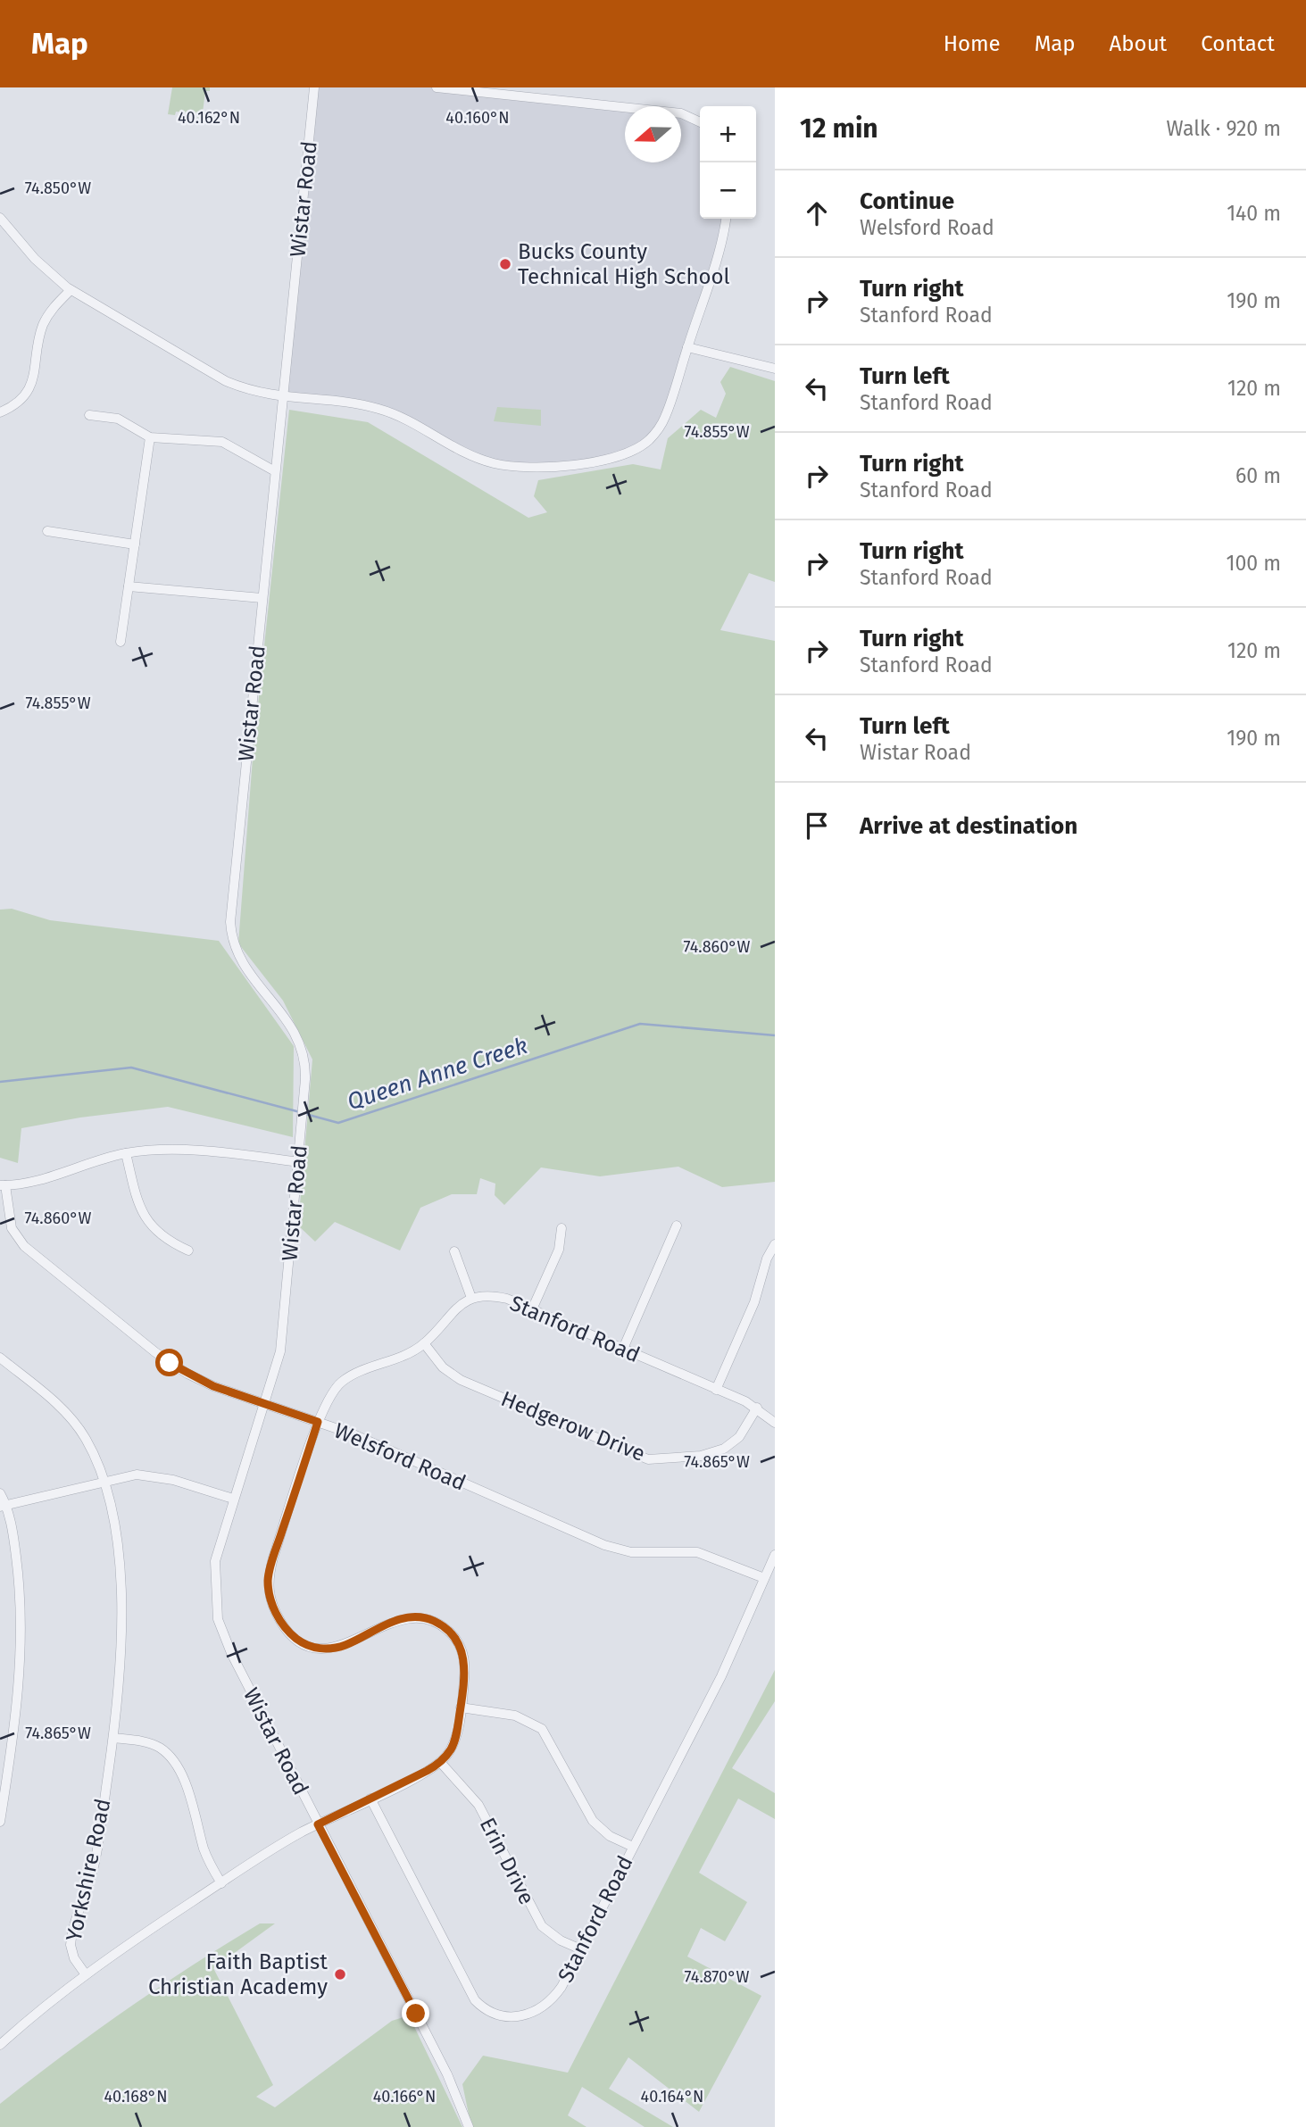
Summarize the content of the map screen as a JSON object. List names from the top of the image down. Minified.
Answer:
{"streets":{"street":["Wistar Road","Stanford Road","Hedgerow Drive","Welsford Road","Erin Drive","Yorkshire Road"]},"crossings":[["Wistar Road","Welsford Road"],["Stanford Road","Hedgerow Drive"],["Stanford Road","Welsford Road"],["Stanford Road","Erin Drive"]],"water":["Queen Anne Creek"],"places":["Bucks County Technical High School","Faith Baptist Christian Academy"],"north":"left","page":{"header":"Map","nav":["Home","Map","About","Contact"],"heading":["12 min","Walk · 920 m"],"map_buttons":["+","−"],"list":[["Continue","Welsford Road","140 m"],["Turn right","Stanford Road","190 m"],["Turn left","Stanford Road","120 m"],["Turn right","Stanford Road","60 m"],["Turn right","Stanford Road","100 m"],["Turn right","Stanford Road","120 m"],["Turn left","Wistar Road","190 m"],"Arrive at destination"]},"coordinates":["40.162°N","40.160°N","74.850°W","74.855°W","74.860°W","74.865°W","74.870°W","40.168°N","40.166°N","40.164°N"]}
